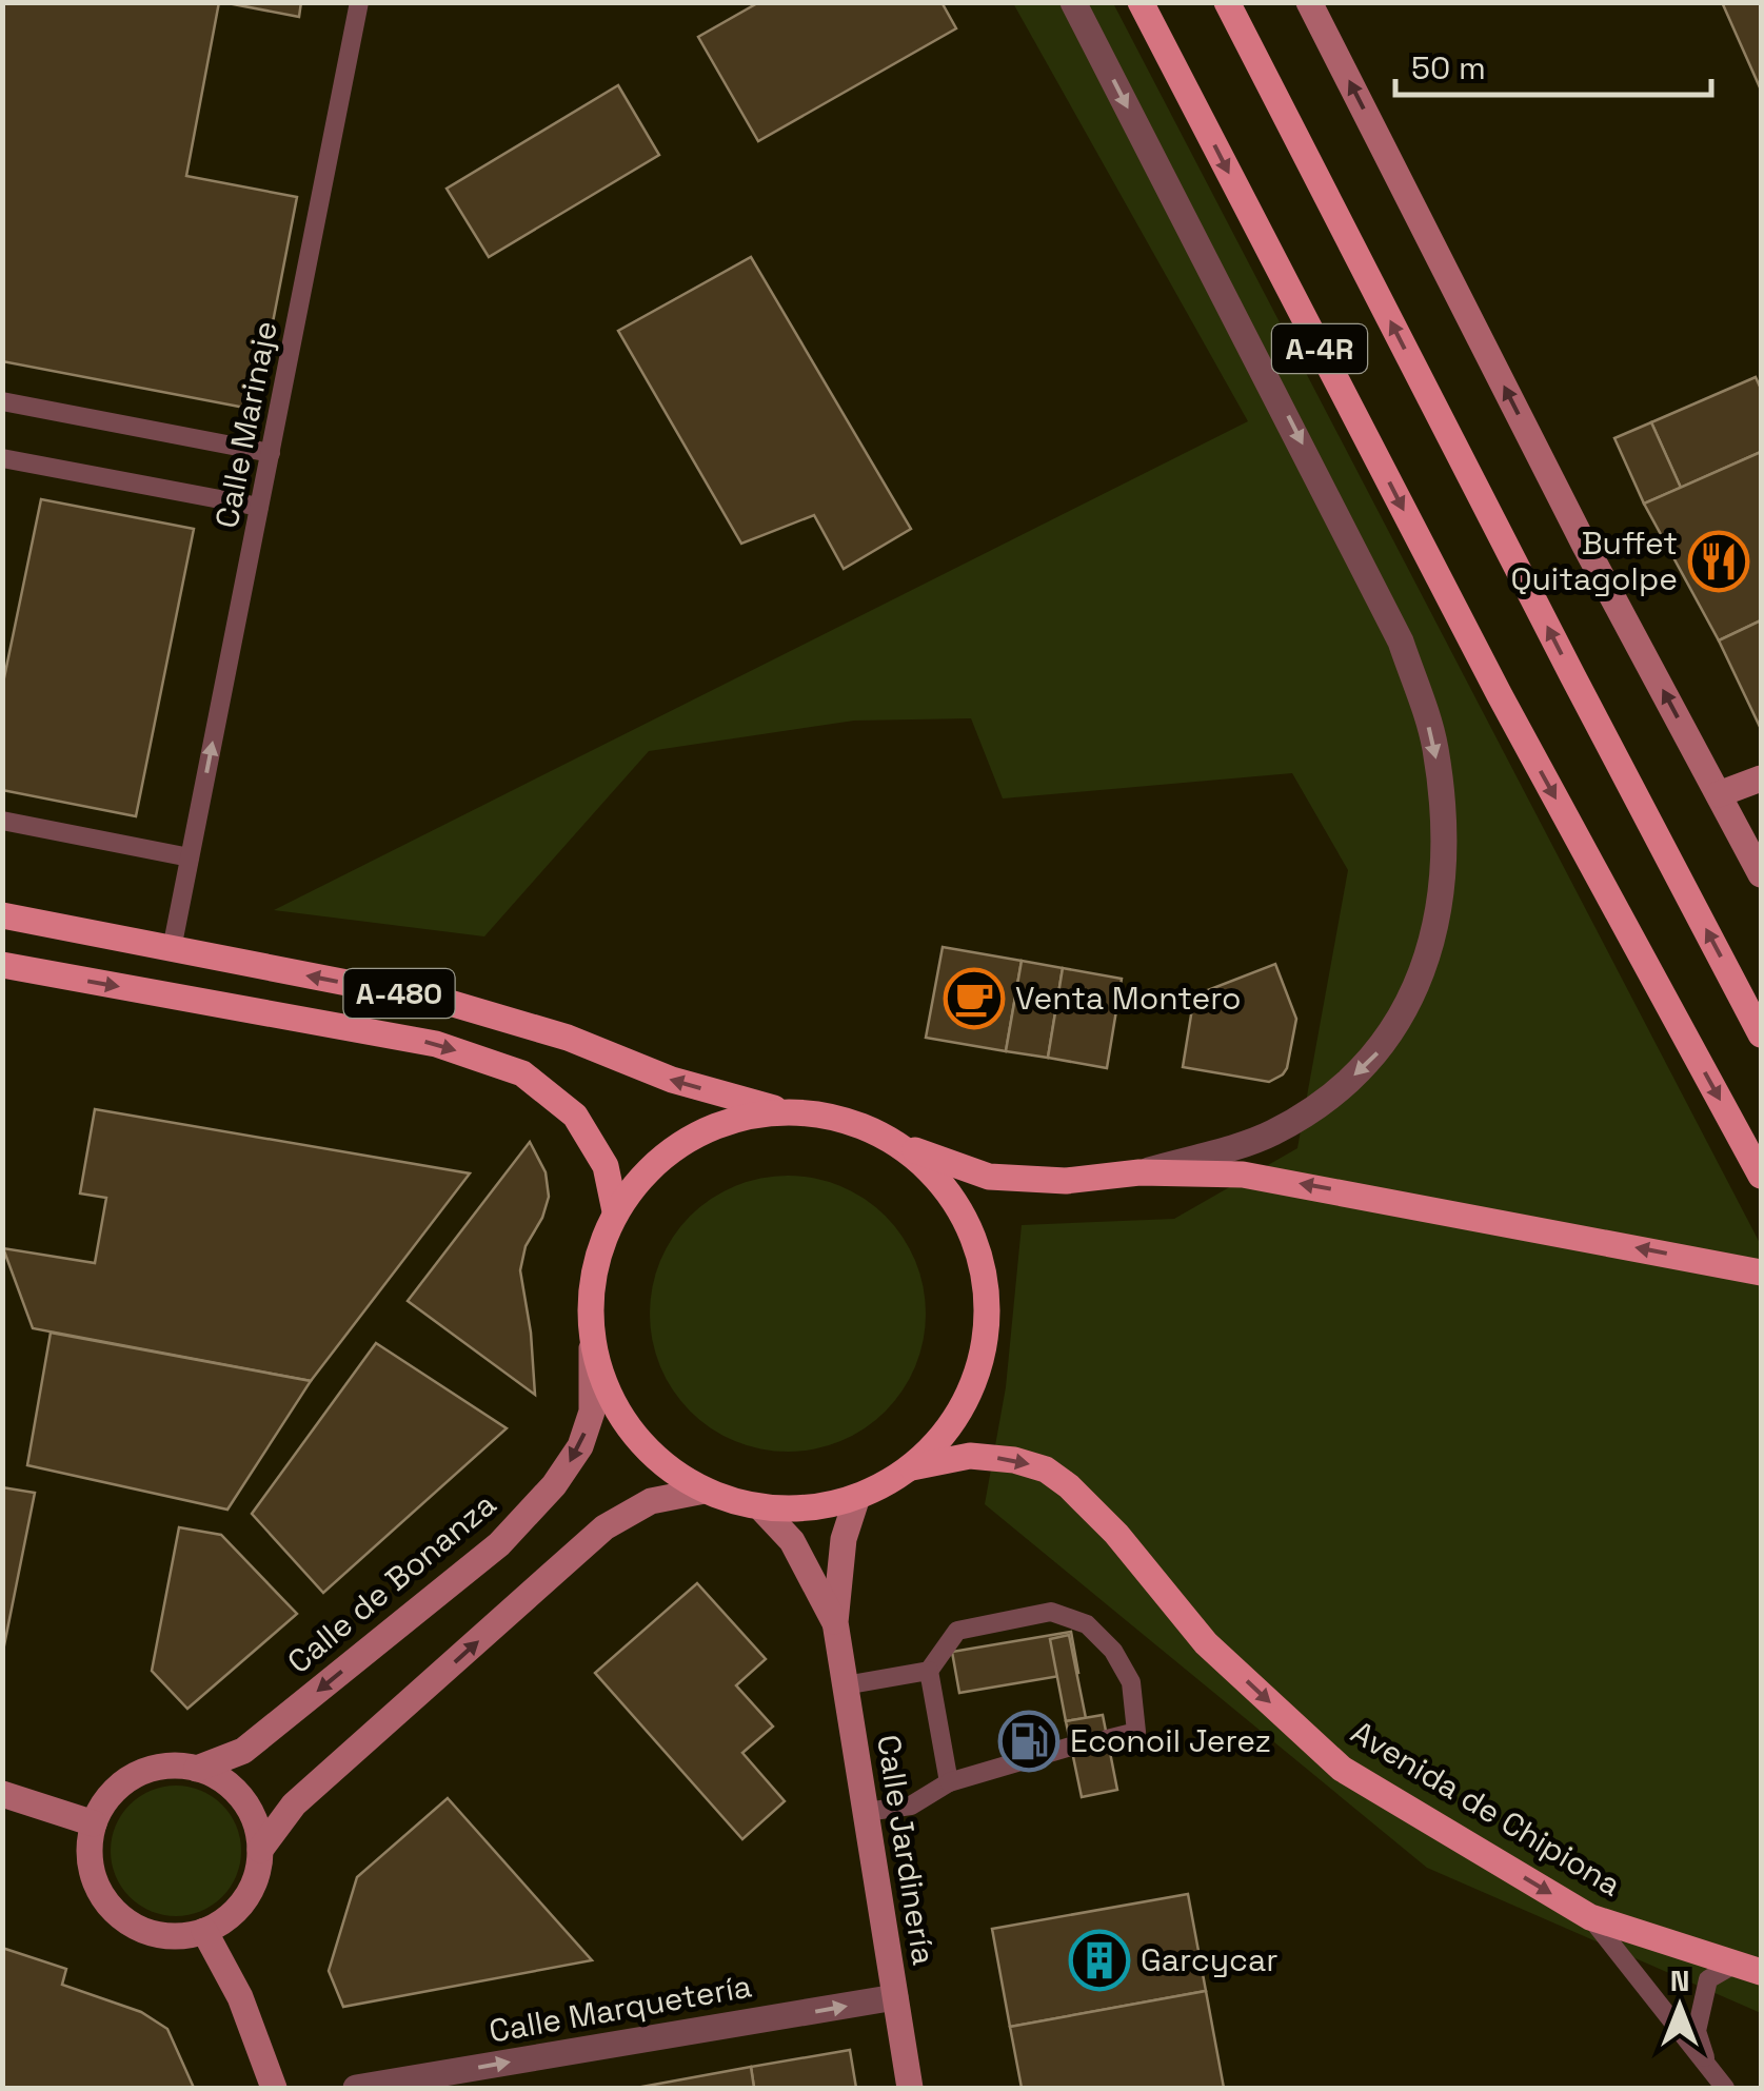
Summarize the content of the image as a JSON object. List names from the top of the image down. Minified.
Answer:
{"streets":{"main road":["A-4R","A-480","Avenida de Chipiona"],"street":["Calle de Bonanza","Calle Jardinería","Calle Marquetería"],"lane":["Calle Marinaje"]},"crossings":[["Calle Marinaje","A-480"],["Calle Jardinería","Calle Marquetería"]],"one_way":["Calle Marinaje","Avenida de Chipiona","Calle Marquetería"],"places":{"restaurant":["Buffet Quitagolpe"],"cafe":["Venta Montero"],"fuel station":["Econoil Jerez"],"building":["Garcycar"]},"scale_bar":"50 m","north":"top"}
